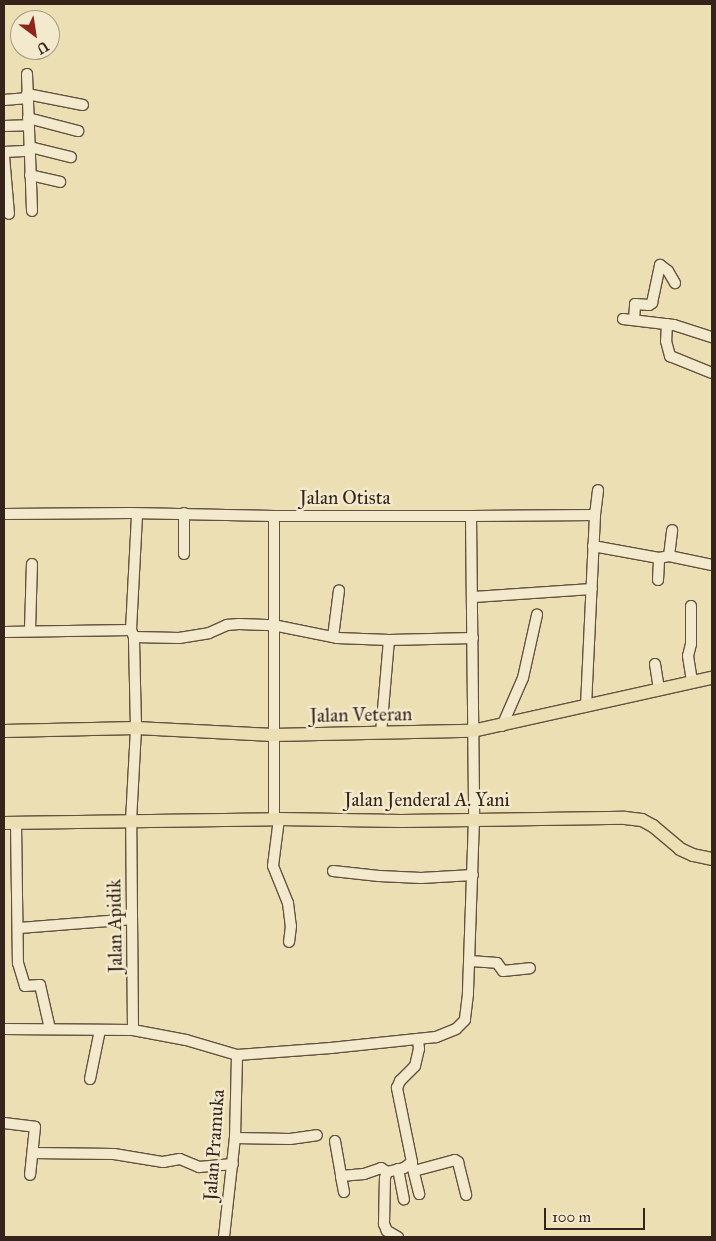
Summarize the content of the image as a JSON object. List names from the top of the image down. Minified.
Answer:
{"streets":{"main road":["Jalan Veteran","Jalan Jenderal A. Yani"],"street":["Jalan Otista","Jalan Apidik","Jalan Pramuka"]},"crossings":[["Jalan Otista","Jalan Apidik"],["Jalan Veteran","Jalan Apidik"],["Jalan Jenderal A. Yani","Jalan Apidik"]],"scale_bar":"100 m","north":"bottom right"}
